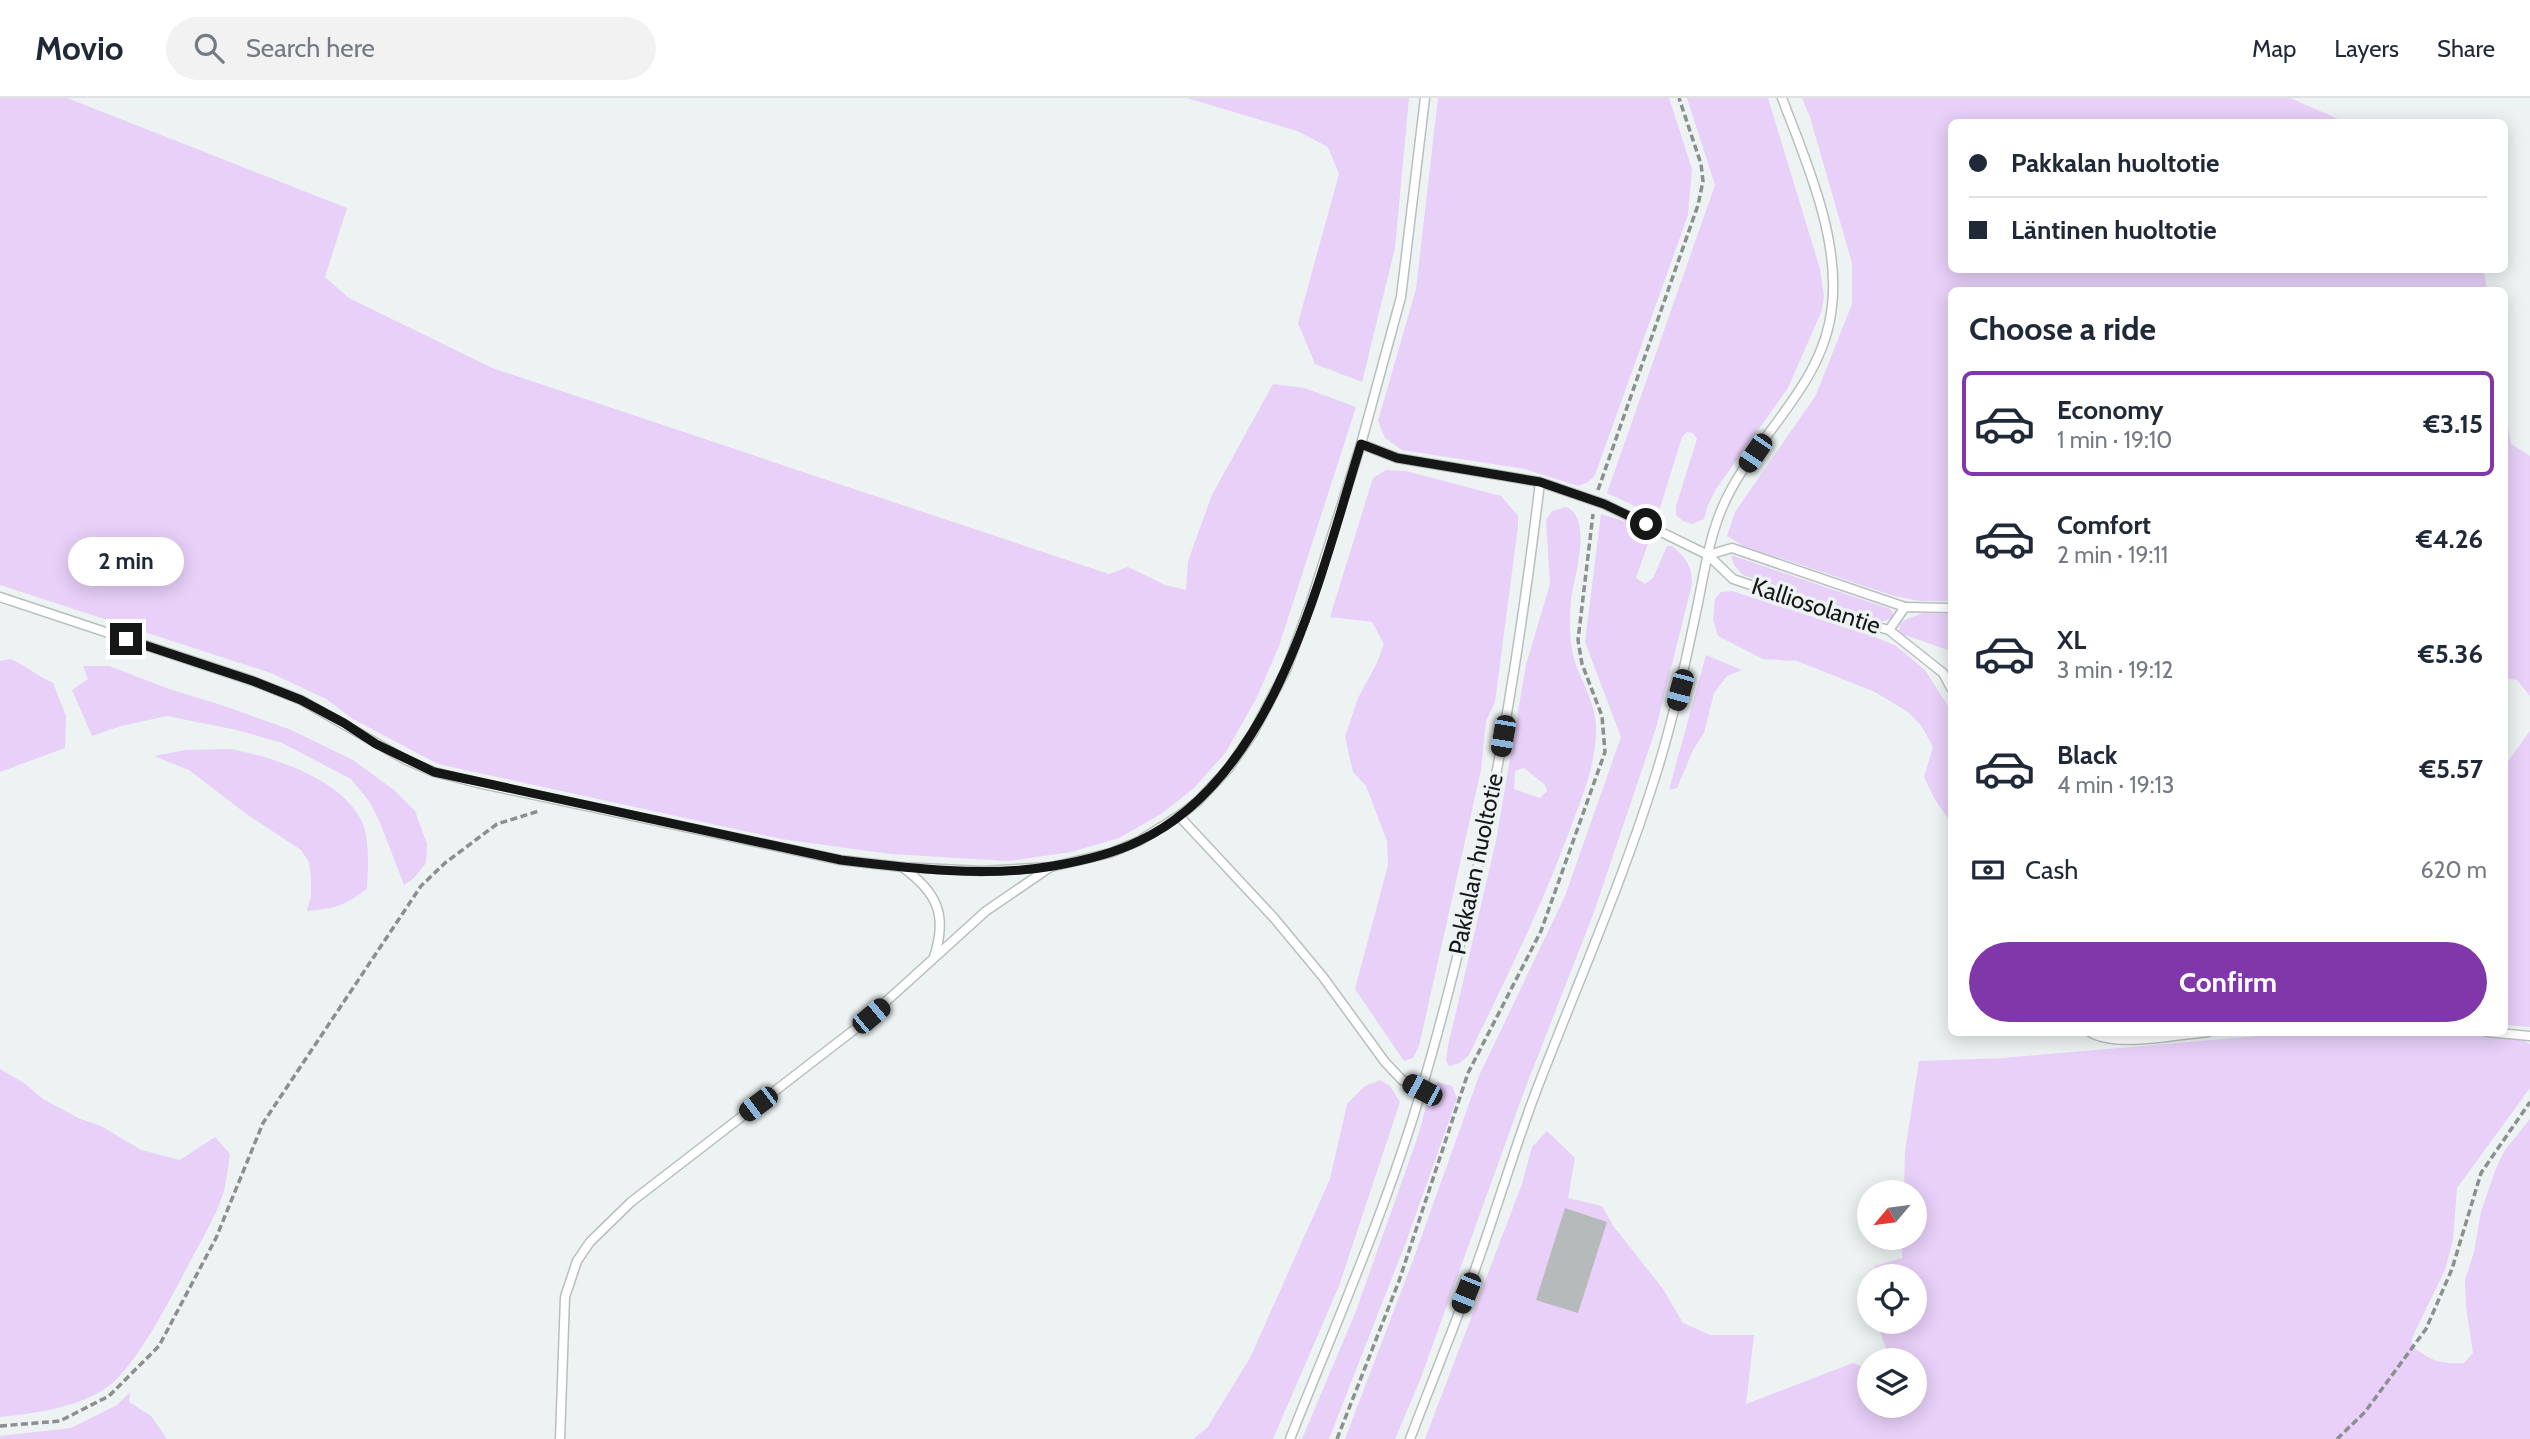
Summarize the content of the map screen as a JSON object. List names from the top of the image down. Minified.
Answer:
{"streets":{"lane":["Kalliosolantie","Pakkalan huoltotie"]},"north":"bottom left","page":{"header":"Movio","search":"Search here","nav":["Map","Layers","Share"],"banner":["Pakkalan huoltotie","Läntinen huoltotie"],"heading":"Choose a ride","list":[{"name":"Economy","note":"1 min · 19:10","value":"€3.15"},{"name":"Comfort","note":"2 min · 19:11","value":"€4.26"},{"name":"XL","note":"3 min · 19:12","value":"€5.36"},{"name":"Black","note":"4 min · 19:13","value":"€5.57"}],"bubble":"2 min","pay":["Cash","620 m"],"buttons":"Confirm"}}
